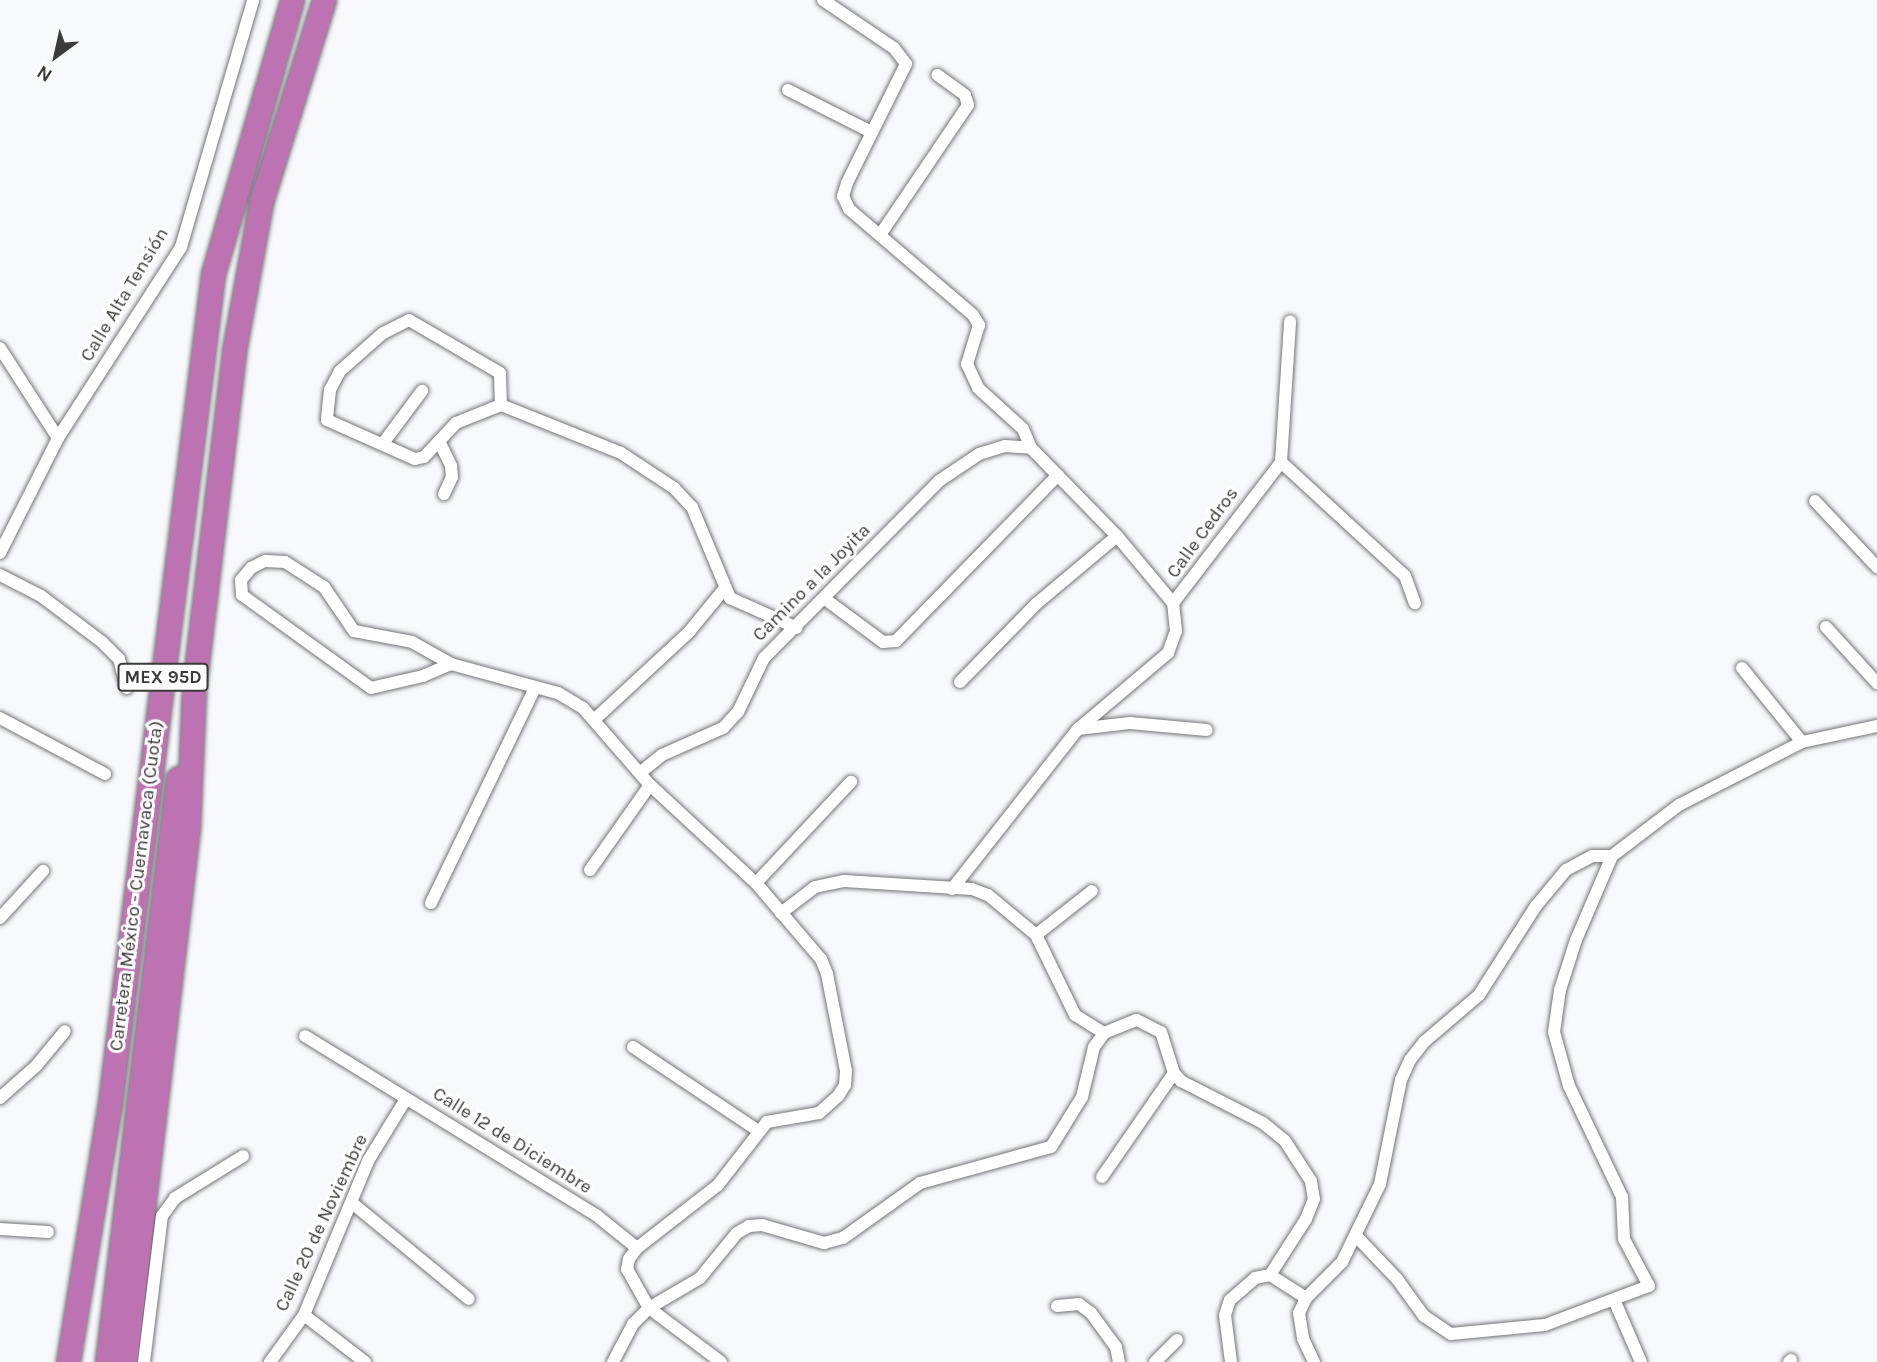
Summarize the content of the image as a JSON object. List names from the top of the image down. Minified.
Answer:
{"streets":{"highway":["MEX 95D","Carretera México - Cuernavaca (Cuota)"],"street":["Calle Alta Tensión","Calle Cedros","Camino a la Joyita","Calle 12 de Diciembre","Calle 20 de Noviembre"]},"crossings":[["Calle Cedros","Camino a la Joyita"],["Calle 12 de Diciembre","Calle 20 de Noviembre"]],"north":"bottom left"}
